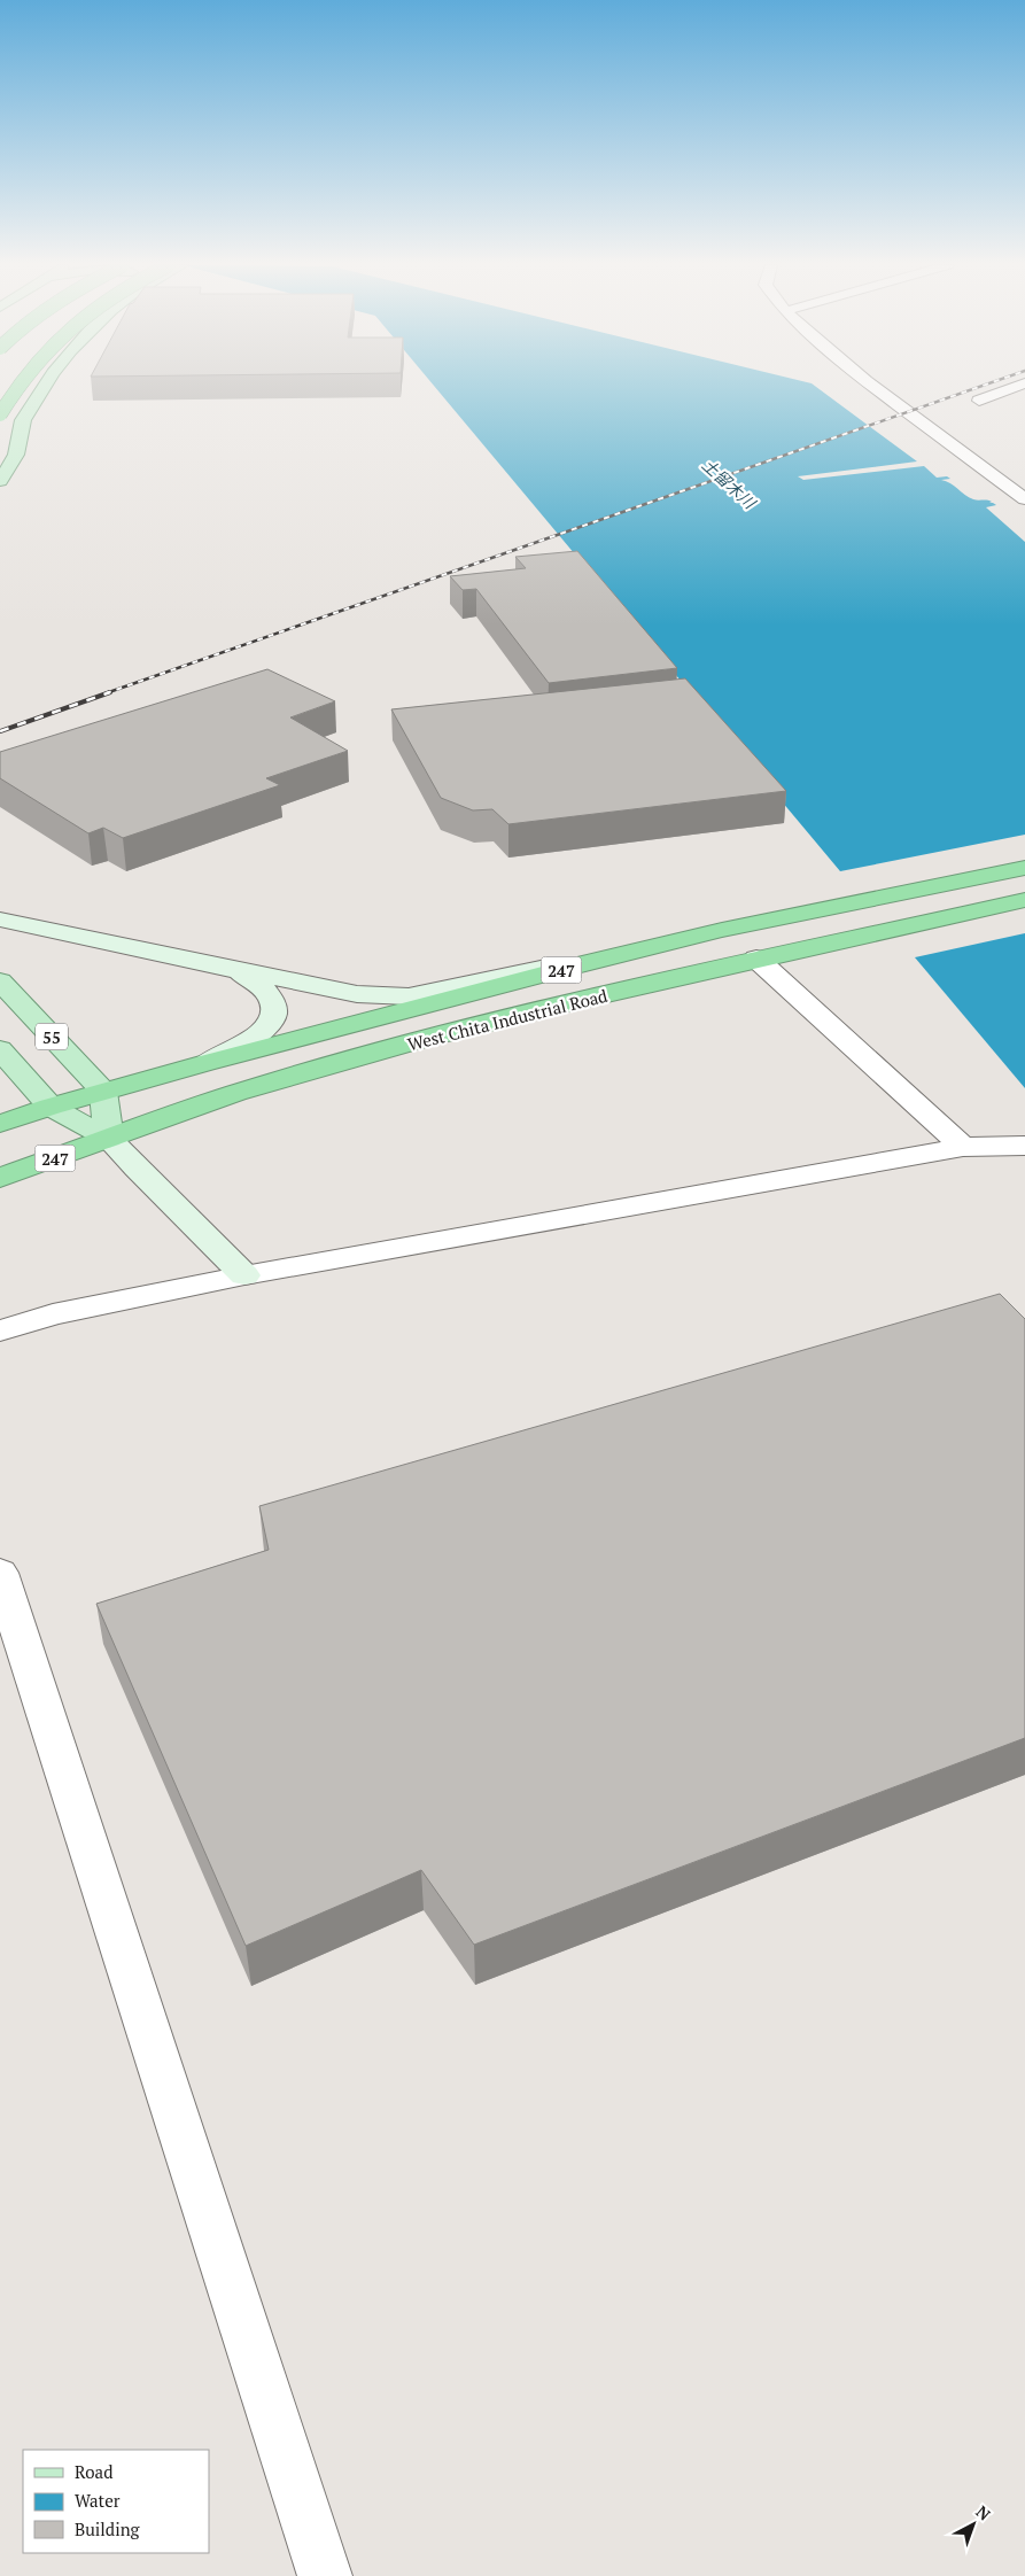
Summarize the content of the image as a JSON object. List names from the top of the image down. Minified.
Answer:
{"streets":{"highway":["247","West Chita Industrial Road"],"main road":["55"]},"crossings":[["West Chita Industrial Road","55"]],"water":["土留木川"],"legend":["Road","Water","Building"],"north":"top right"}
